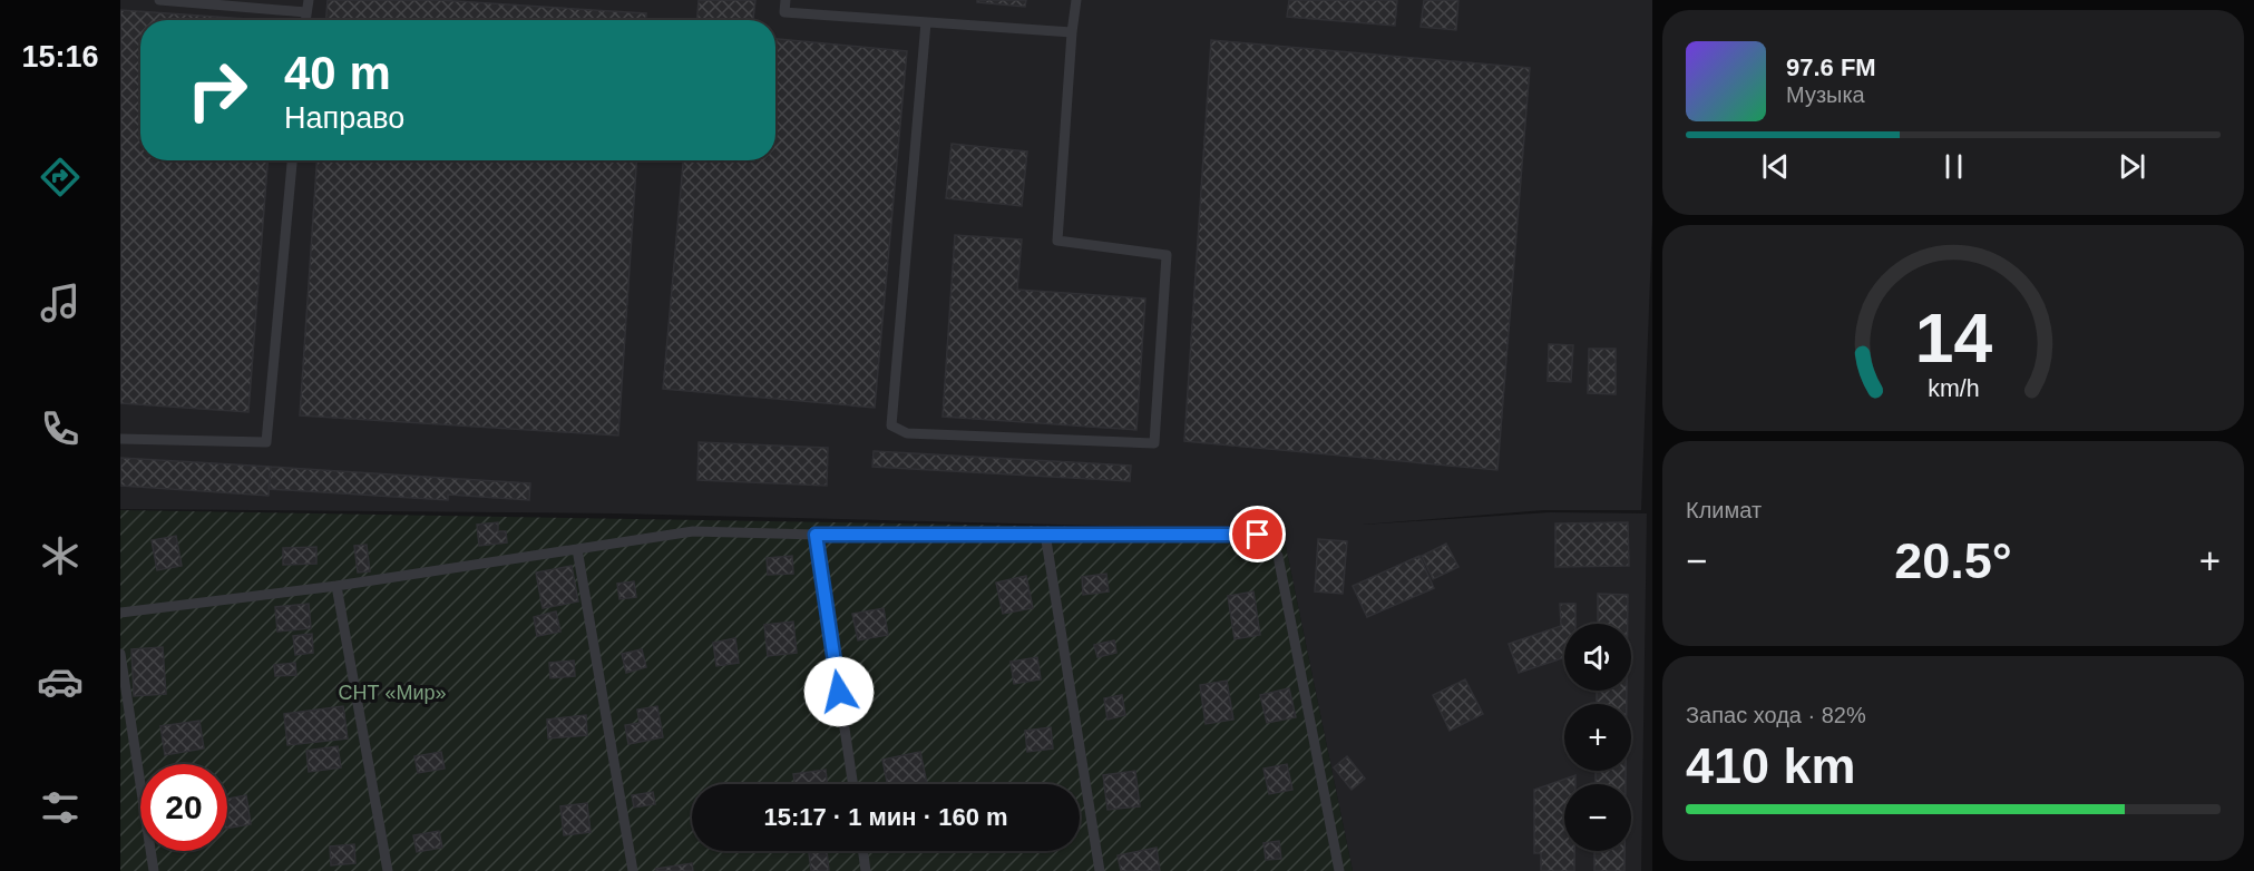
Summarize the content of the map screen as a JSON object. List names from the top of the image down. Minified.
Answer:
{"parks":["СНТ «Мир»"],"page":{"tabs":"15:16","turn":["40 m","Направо"],"song":["97.6 FM","Музыка"],"tile":["Климат",["Запас хода · 82%","410 km"]],"heat":["−","20.5°","+"],"map_buttons":["+","−"],"limit":"20","trip":"15:17 · 1 мин · 160 m","gauge":["14","km/h"]}}
